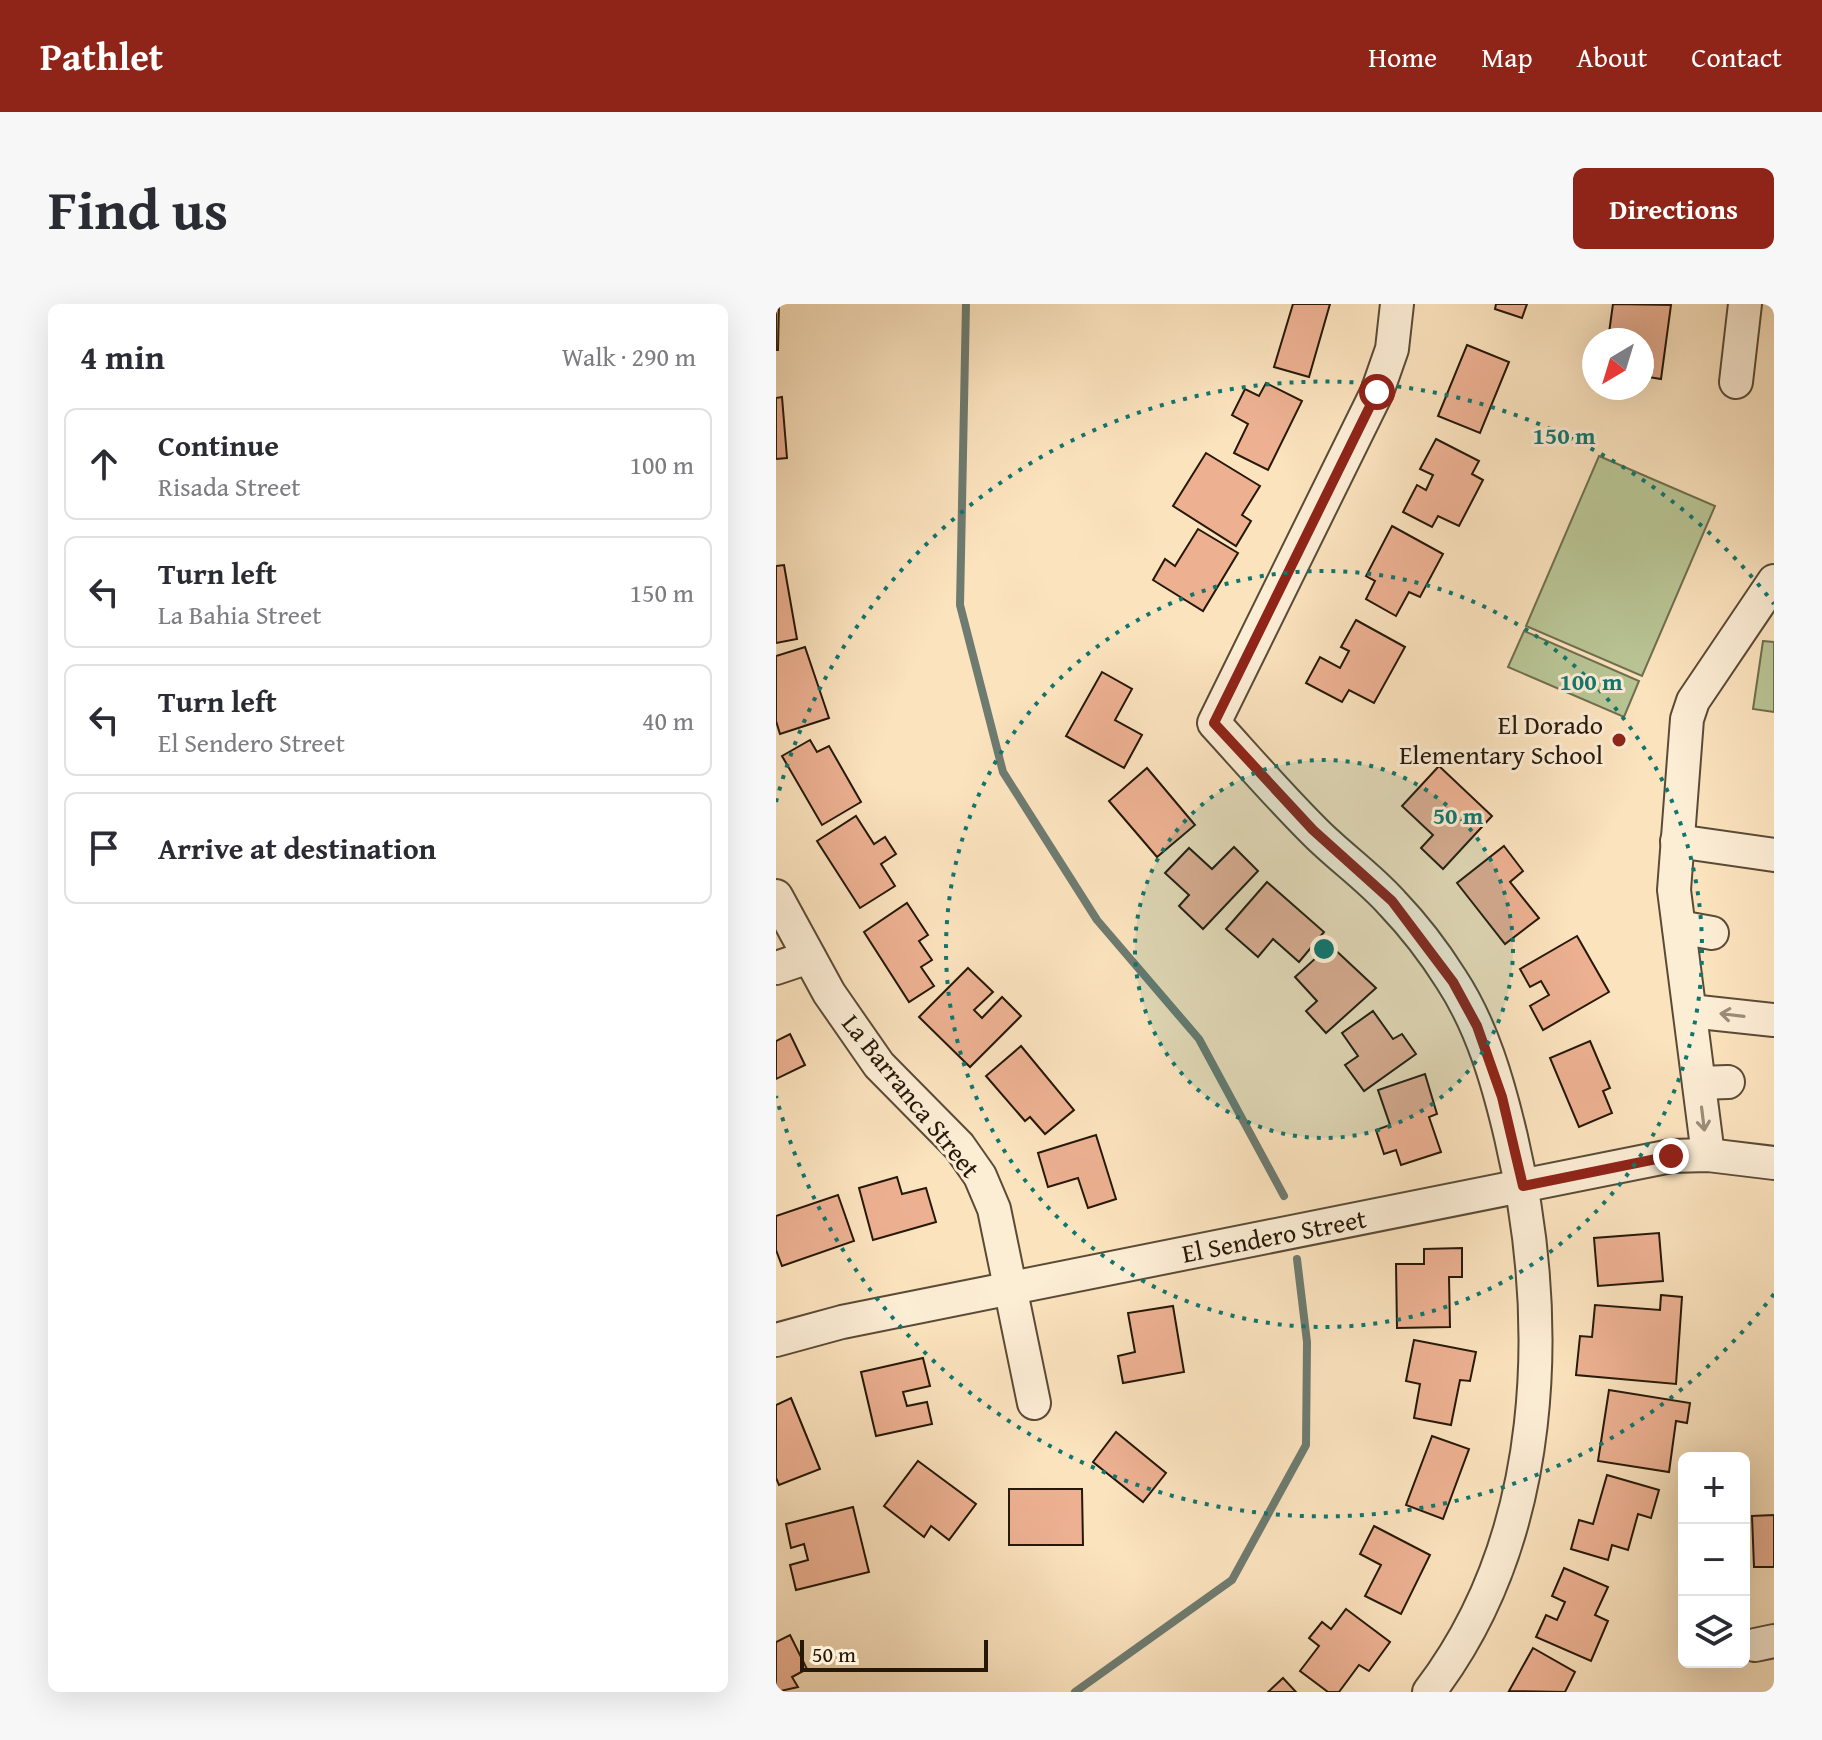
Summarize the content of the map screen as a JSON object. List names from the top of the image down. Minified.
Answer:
{"streets":{"street":["La Barranca Street","El Sendero Street"]},"crossings":[["La Barranca Street","El Sendero Street"]],"places":["El Dorado Elementary School"],"scale_bar":"50 m","north":"bottom left","page":{"header":"Pathlet","nav":["Home","Map","About","Contact"],"title":"Find us","buttons":"Directions","heading":["4 min","Walk · 290 m"],"list":[["Continue","Risada Street","100 m"],["Turn left","La Bahia Street","150 m"],["Turn left","El Sendero Street","40 m"],"Arrive at destination"],"map_buttons":["+","−"],"scale":"50 m"},"rings":["150 m","100 m","50 m"]}
